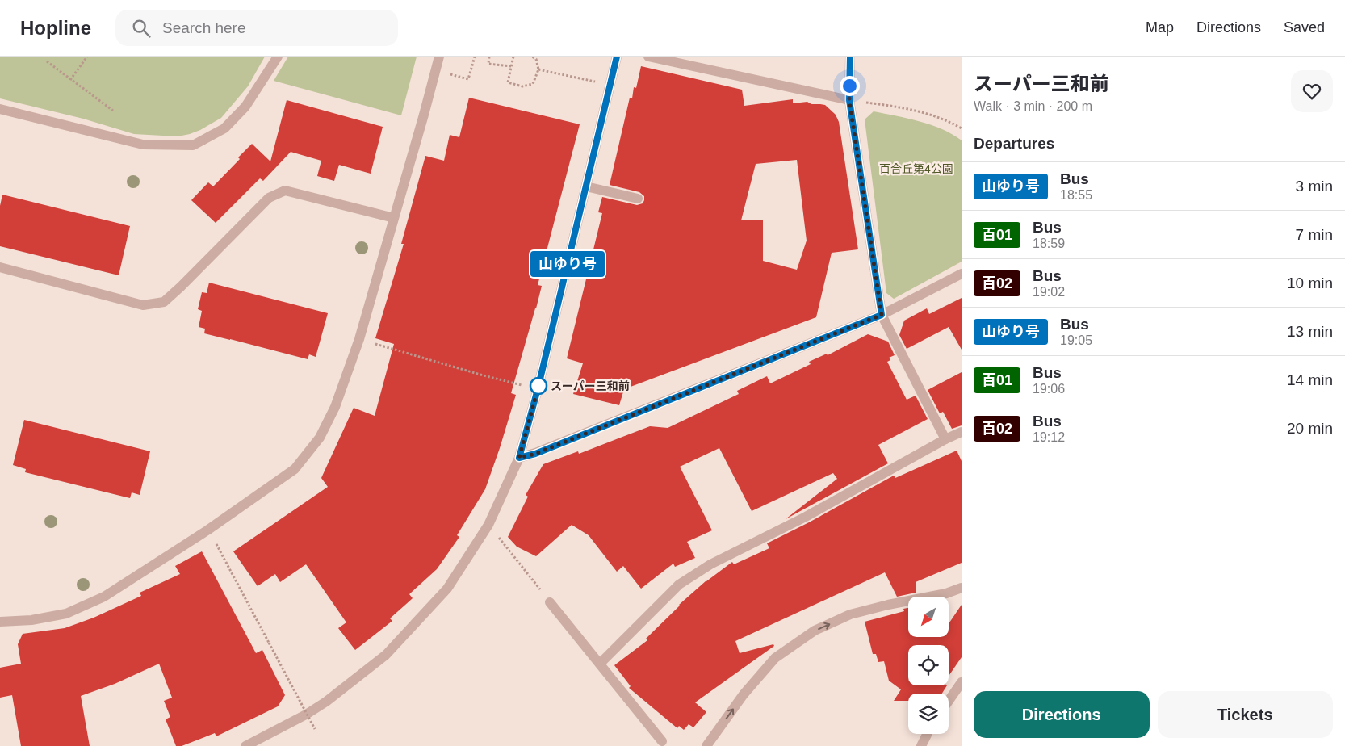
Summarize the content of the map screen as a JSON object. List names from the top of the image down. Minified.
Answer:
{"parks":["百合丘第4公園"],"places":["スーパー三和前"],"lines":["bus line 山ゆり号"],"north":"bottom left","page":{"header":"Hopline","search":"Search here","nav":["Map","Directions","Saved"],"on_map":"山ゆり号","heading":[["スーパー三和前","Walk · 3 min · 200 m"],"Departures"],"list":[{"mark":"山ゆり号","name":"Bus","note":"18:55","value":"3 min"},{"mark":"百01","name":"Bus","note":"18:59","value":"7 min"},{"mark":"百02","name":"Bus","note":"19:02","value":"10 min"},{"mark":"山ゆり号","name":"Bus","note":"19:05","value":"13 min"},{"mark":"百01","name":"Bus","note":"19:06","value":"14 min"},{"mark":"百02","name":"Bus","note":"19:12","value":"20 min"}],"buttons":["Directions","Tickets"]}}
